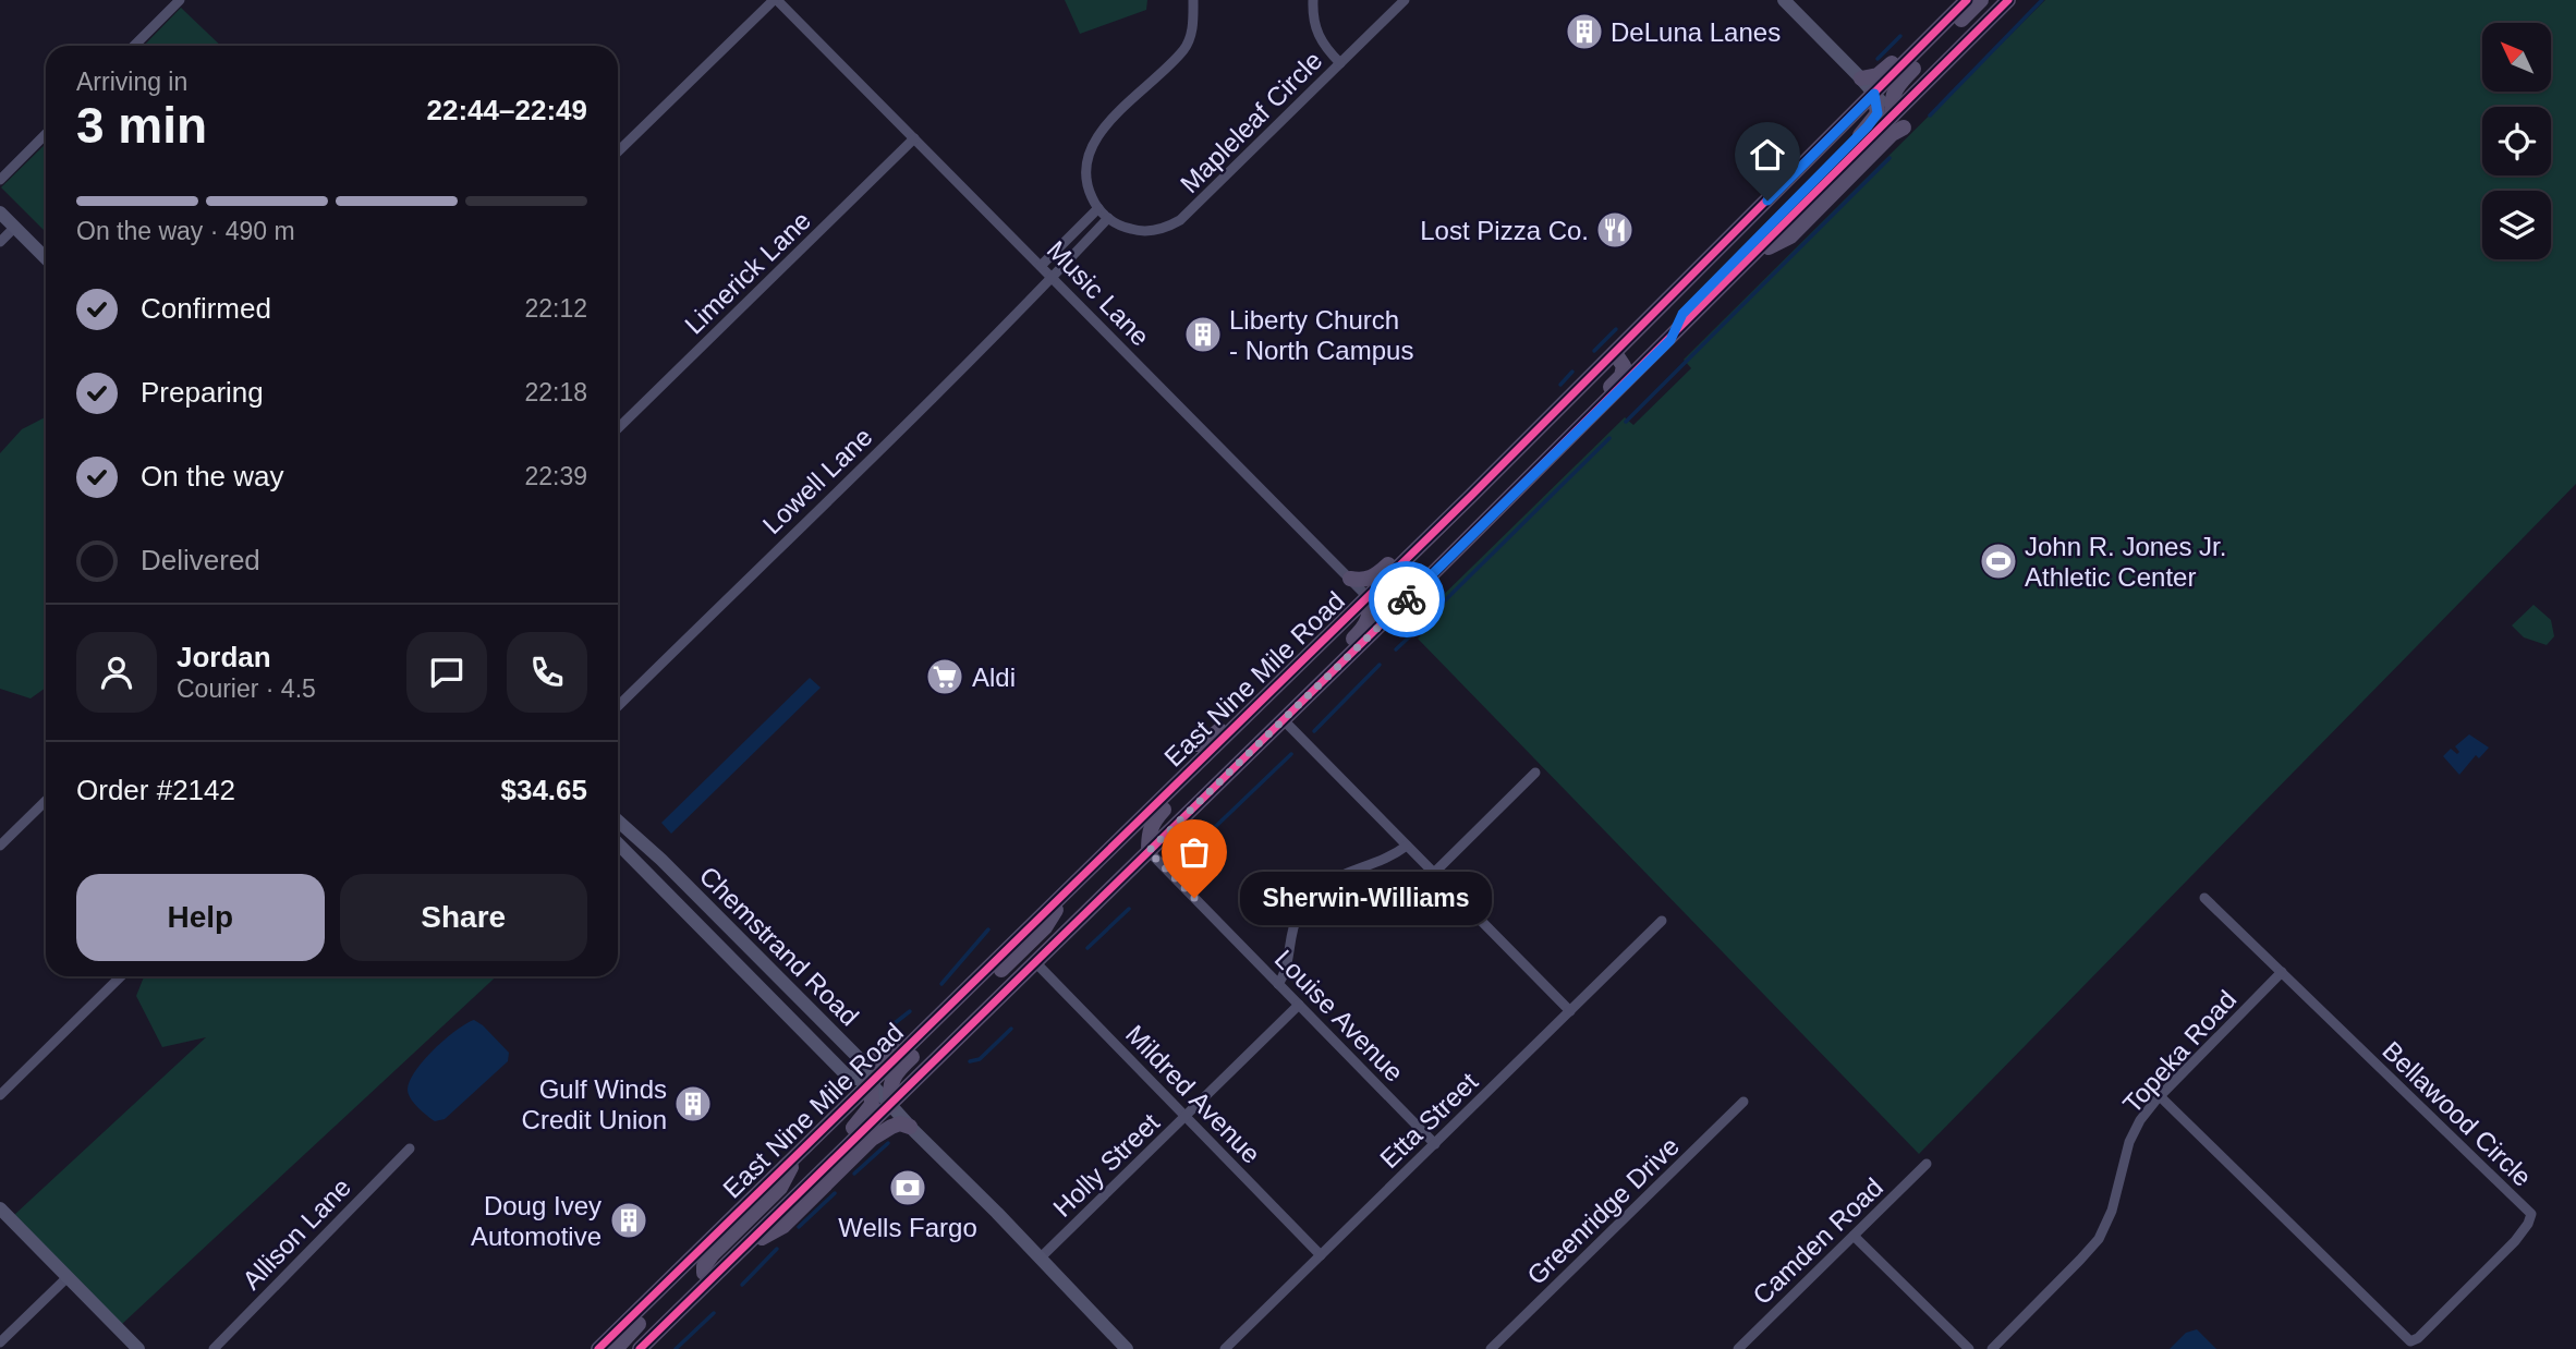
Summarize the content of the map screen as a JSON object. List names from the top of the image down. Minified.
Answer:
{"streets":{"main road":["East Nine Mile Road"],"street":["Mapleleaf Circle","Limerick Lane","Music Lane","Lowell Lane","Chemstrand Road","Louise Avenue","Topeka Road","Mildred Avenue","Bellawood Circle","Etta Street","Holly Street","Greenridge Drive","Allison Lane","Camden Road"]},"crossings":[["Limerick Lane","Music Lane"],["Music Lane","Lowell Lane"],["Music Lane","East Nine Mile Road"],["East Nine Mile Road","Chemstrand Road"],["East Nine Mile Road","Louise Avenue"],["East Nine Mile Road","Mildred Avenue"],["Chemstrand Road","Holly Street"],["Louise Avenue","Etta Street"],["Louise Avenue","Holly Street"],["Topeka Road","Bellawood Circle"],["Mildred Avenue","Etta Street"],["Mildred Avenue","Holly Street"]],"places":{"building":["DeLuna Lanes","Liberty Church - North Campus","Gulf Winds Credit Union","Doug Ivey Automotive"],"restaurant":["Lost Pizza Co."],"sports":["John R. Jones Jr. Athletic Center"],"supermarket":["Aldi"],"other":["Sherwin-Williams"],"bank":["Wells Fargo"]},"north":"top left","page":{"heading":["3 min","Arriving in","22:44–22:49"],"panel":["Jordan","Courier · 4.5","Order #2142","$34.65"],"bar":"On the way · 490 m","list":[["Confirmed","22:12"],["Preparing","22:18"],["On the way","22:39"],"Delivered"],"buttons":["Help","Share"],"bubble":"Sherwin-Williams"}}
